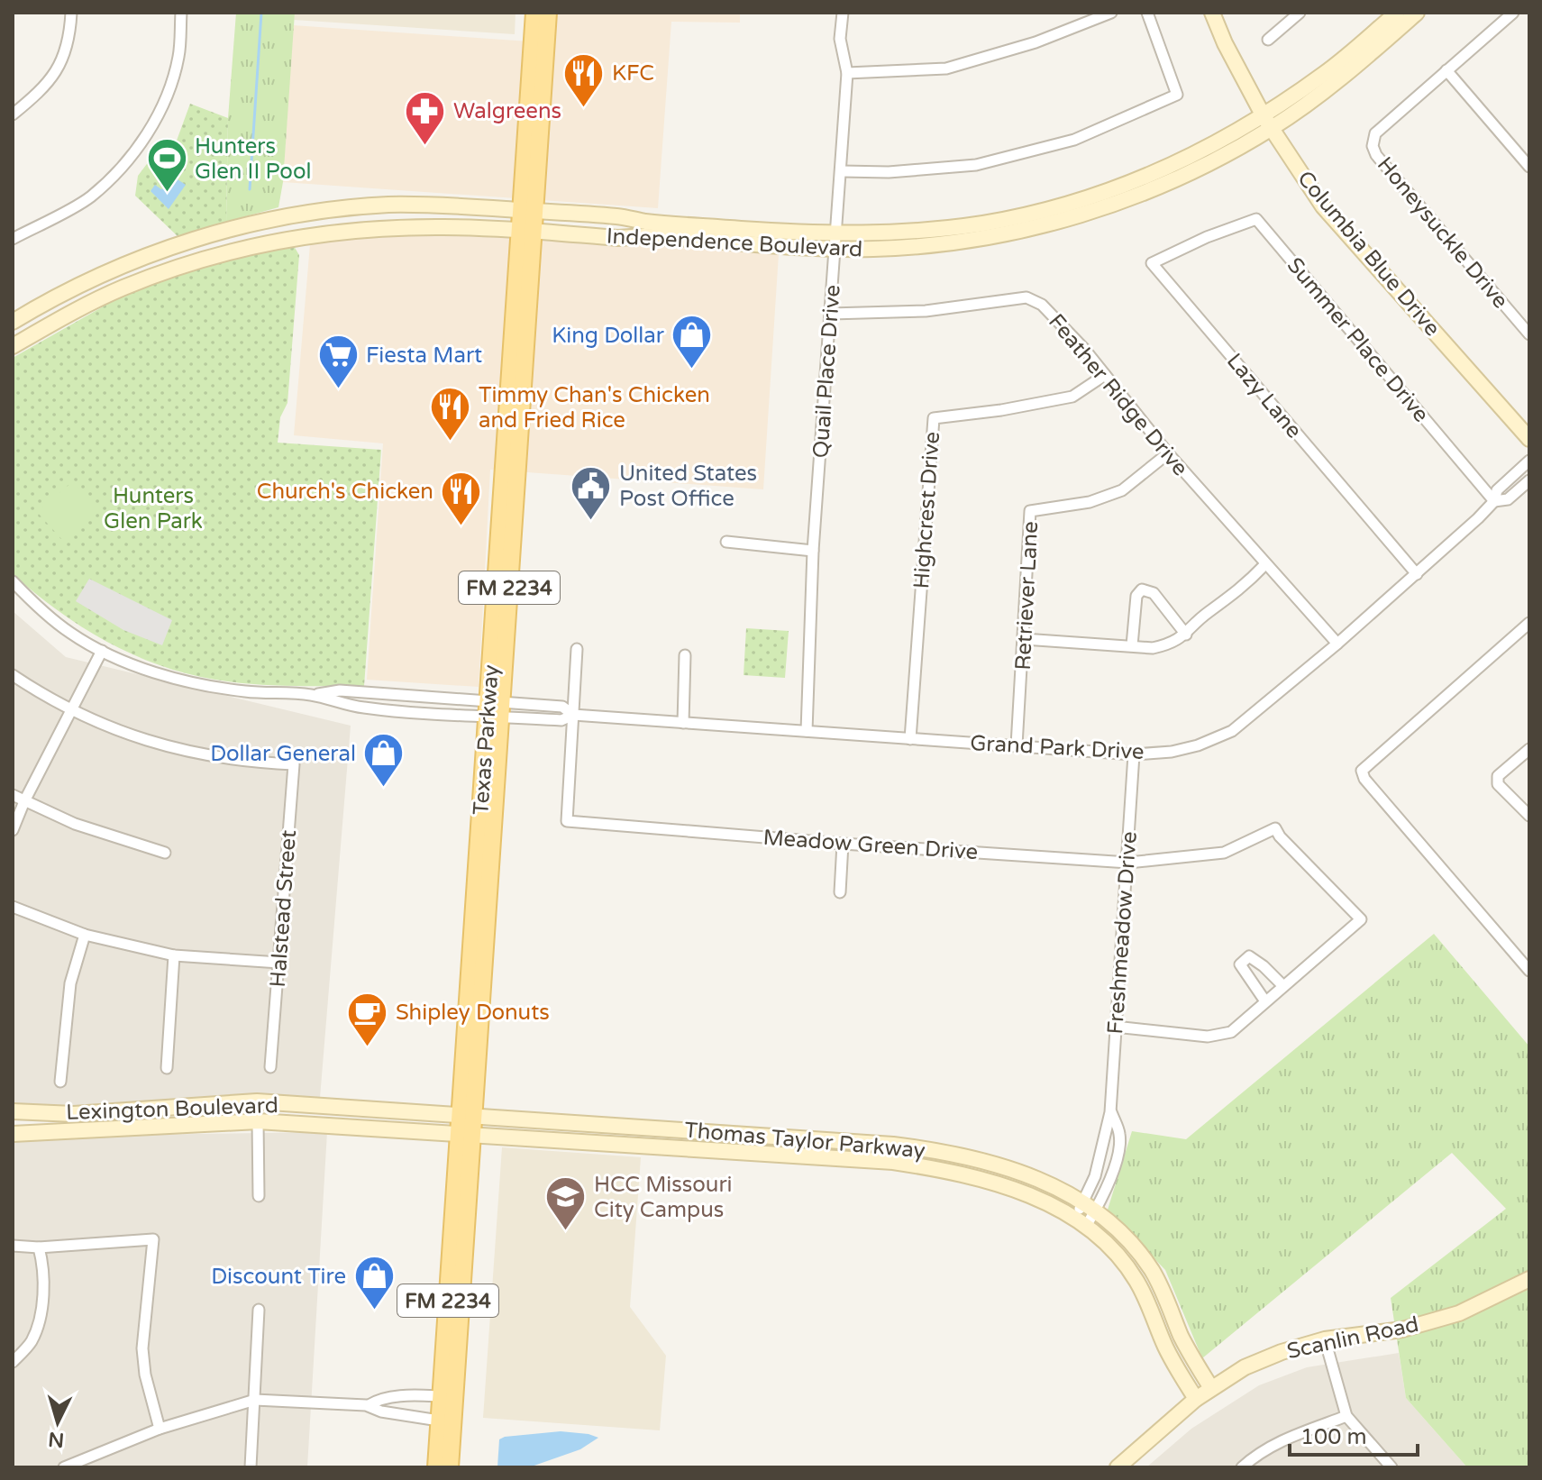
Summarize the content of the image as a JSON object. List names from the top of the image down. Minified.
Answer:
{"streets":{"main road":["FM 2234","Texas Parkway"],"street":["Honeysuckle Drive","Independence Boulevard","Columbia Blue Drive","Summer Place Drive","Quail Place Drive","Feather Ridge Drive","Lazy Lane","Highcrest Drive","Retriever Lane","Grand Park Drive","Meadow Green Drive","Halstead Street","Freshmeadow Drive","Lexington Boulevard","Thomas Taylor Parkway","Scanlin Road"]},"crossings":[["Independence Boulevard","Columbia Blue Drive"],["Independence Boulevard","Quail Place Drive"],["Independence Boulevard","Texas Parkway"],["Summer Place Drive","Lazy Lane"],["Summer Place Drive","Grand Park Drive"],["Quail Place Drive","Feather Ridge Drive"],["Quail Place Drive","Grand Park Drive"],["Feather Ridge Drive","Highcrest Drive"],["Feather Ridge Drive","Retriever Lane"],["Feather Ridge Drive","Grand Park Drive"],["Lazy Lane","Grand Park Drive"],["Highcrest Drive","Grand Park Drive"],["Retriever Lane","Grand Park Drive"],["Texas Parkway","Grand Park Drive"],["Texas Parkway","Lexington Boulevard"],["Texas Parkway","Thomas Taylor Parkway"],["Grand Park Drive","Meadow Green Drive"],["Grand Park Drive","Freshmeadow Drive"],["Meadow Green Drive","Freshmeadow Drive"],["Freshmeadow Drive","Thomas Taylor Parkway"],["Lexington Boulevard","Thomas Taylor Parkway"],["Thomas Taylor Parkway","Scanlin Road"]],"parks":["Hunters Glen Park"],"places":{"restaurant":["KFC","Timmy Chan's Chicken and Fried Rice","Church's Chicken"],"pharmacy":["Walgreens"],"sports":["Hunters Glen II Pool"],"shop":["King Dollar","Dollar General","Discount Tire"],"supermarket":["Fiesta Mart"],"public building":["United States Post Office"],"cafe":["Shipley Donuts"],"school or university":["HCC Missouri City Campus"]},"scale_bar":"100 m","north":"bottom"}
